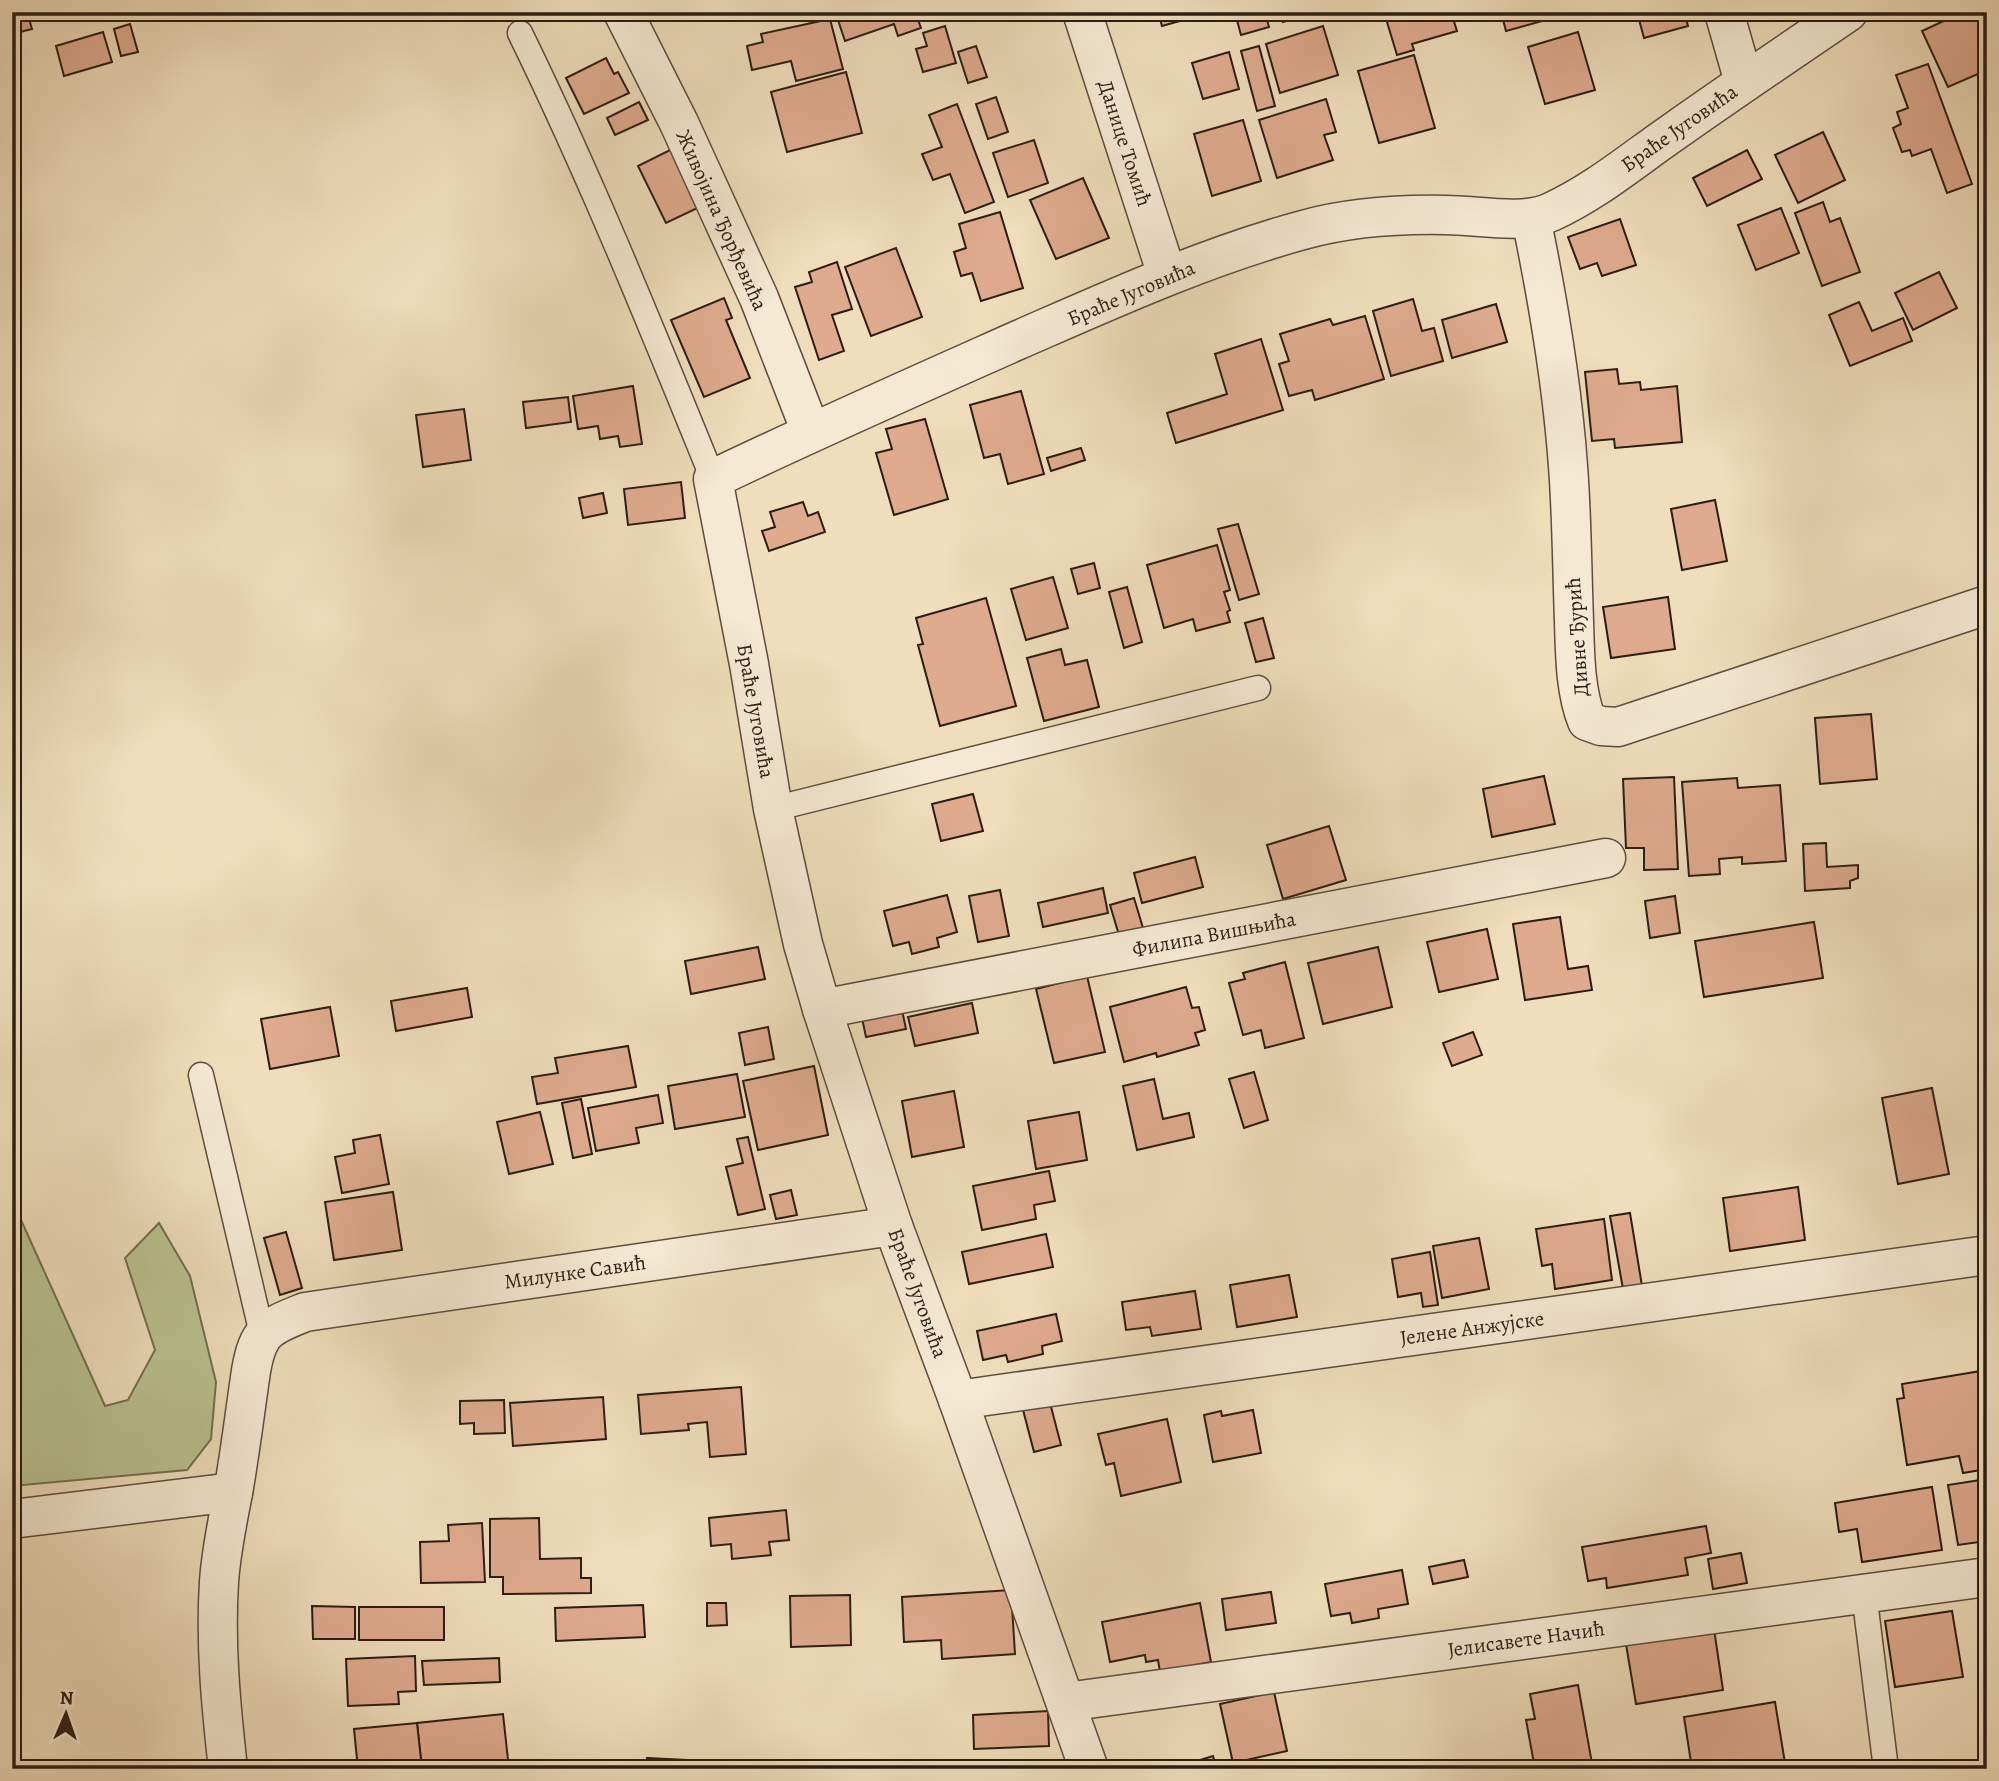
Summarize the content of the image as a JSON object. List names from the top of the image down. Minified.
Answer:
{"streets":{"street":["Браће Југовића","Данице Томић","Живојина Ђорђевића","Дивне Ђурић","Филипа Вишњића","Милунке Савић","Јелене Анжујске","Јелисавете Начић"]},"crossings":[["Браће Југовића","Данице Томић"],["Браће Југовића","Живојина Ђорђевића"],["Браће Југовића","Дивне Ђурић"],["Браће Југовића","Филипа Вишњића"],["Браће Југовића","Милунке Савић"],["Браће Југовића","Јелене Анжујске"],["Браће Југовића","Јелисавете Начић"]],"north":"top"}
